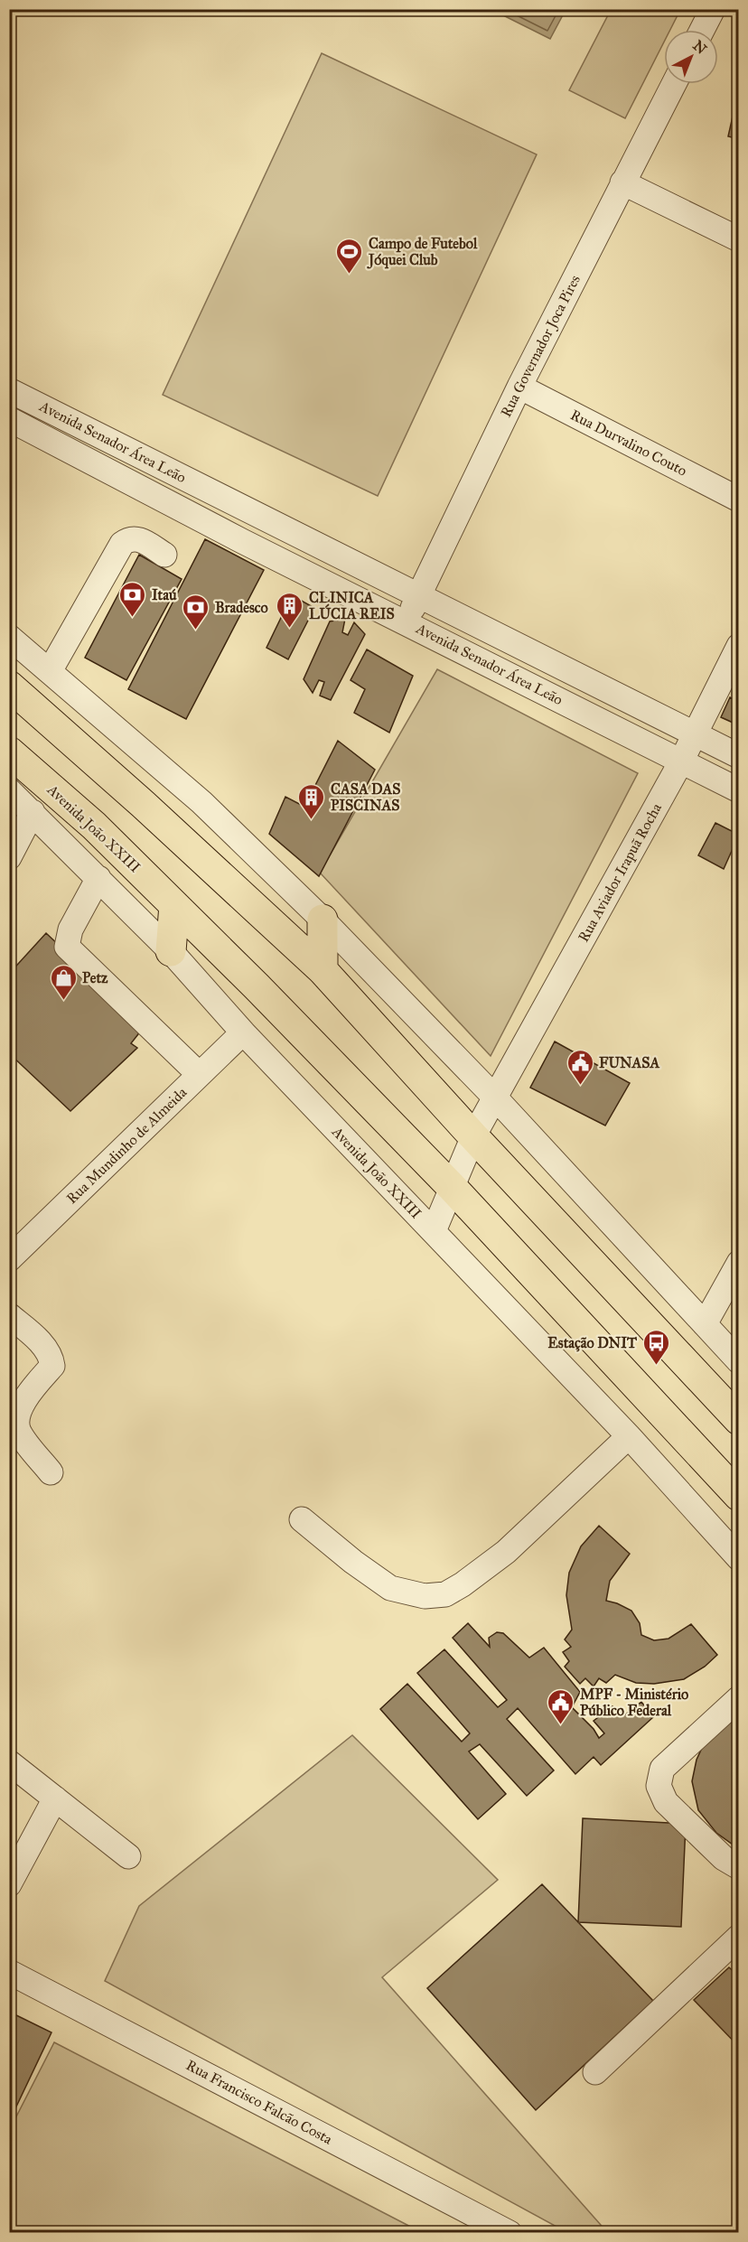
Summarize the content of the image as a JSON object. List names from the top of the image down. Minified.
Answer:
{"streets":{"main road":["Avenida João XXIII"],"street":["Rua Governador Joca Pires","Avenida Senador Área Leão","Rua Durvalino Couto","Rua Aviador Irapuã Rocha","Rua Mundinho de Almeida","Rua Francisco Falcão Costa"]},"crossings":[["Rua Governador Joca Pires","Avenida Senador Área Leão"],["Rua Governador Joca Pires","Rua Durvalino Couto"],["Avenida Senador Área Leão","Rua Aviador Irapuã Rocha"],["Avenida João XXIII","Rua Aviador Irapuã Rocha"],["Avenida João XXIII","Rua Mundinho de Almeida"]],"places":{"sports":["Campo de Futebol Jóquei Club"],"bank":["Itaú","Bradesco"],"building":["CLINICA LÚCIA REIS","CASA DAS PISCINAS"],"shop":["Petz"],"public building":["FUNASA","MPF - Ministério Público Federal"],"bus stop":["Estação DNIT"]},"north":"top right"}
